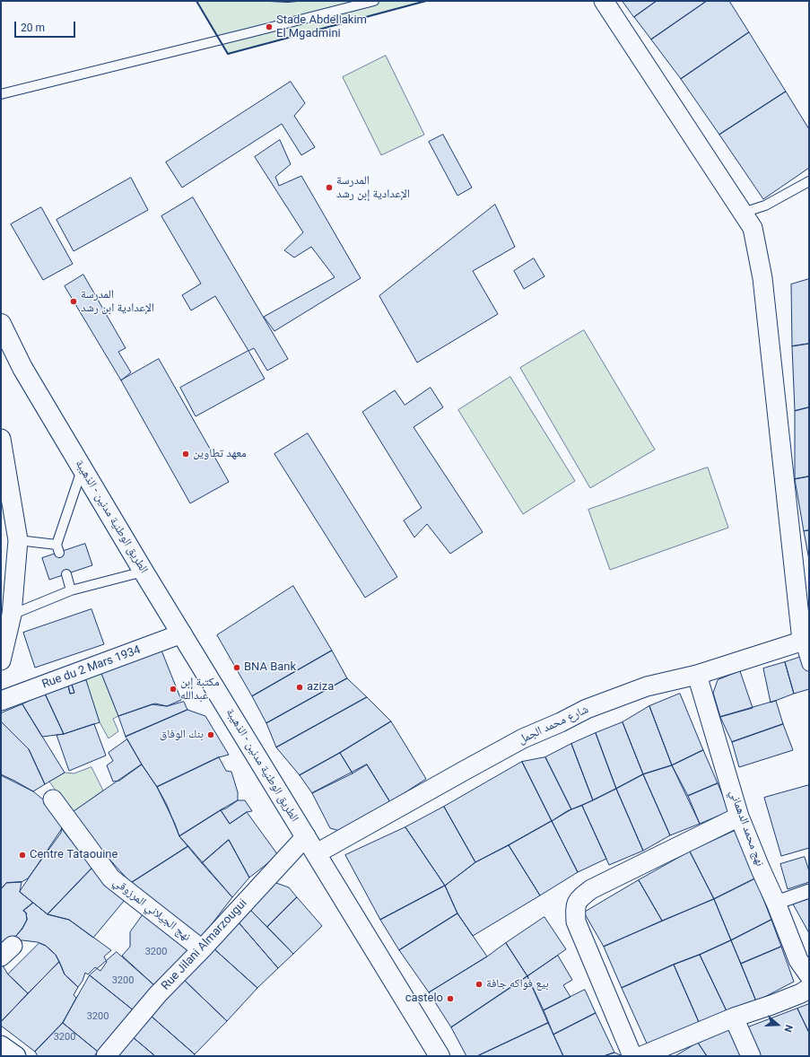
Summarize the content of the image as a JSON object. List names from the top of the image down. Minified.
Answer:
{"streets":{"main road":["الطريق الوطنية مدنين - الذهيبة"],"street":["Rue du 2 Mars 1934","شارع محمد الجمل","نهج محمد الدهماني","نهج الجيلاني المرزوقي","Rue Jilani Almarzougui"]},"crossings":[["الطريق الوطنية مدنين - الذهيبة","Rue du 2 Mars 1934"],["الطريق الوطنية مدنين - الذهيبة","شارع محمد الجمل"],["الطريق الوطنية مدنين - الذهيبة","Rue Jilani Almarzougui"],["شارع محمد الجمل","نهج محمد الدهماني"],["نهج الجيلاني المرزوقي","Rue Jilani Almarzougui"]],"places":["Stade Abdelاakim El Mgadmini","المدرسة الإعدادية إبن رشد","المدرسة الإعدادية ابن رشد","معهد تطاوين","BNA Bank","aziza","مكتبة إبن عبدالله","بنك الوفاق","Centre Tataouine","بيع فواكه جافة","castelo"],"house_numbers":["3200","3200","3200","3200"],"scale_bar":"20 m","north":"right"}
